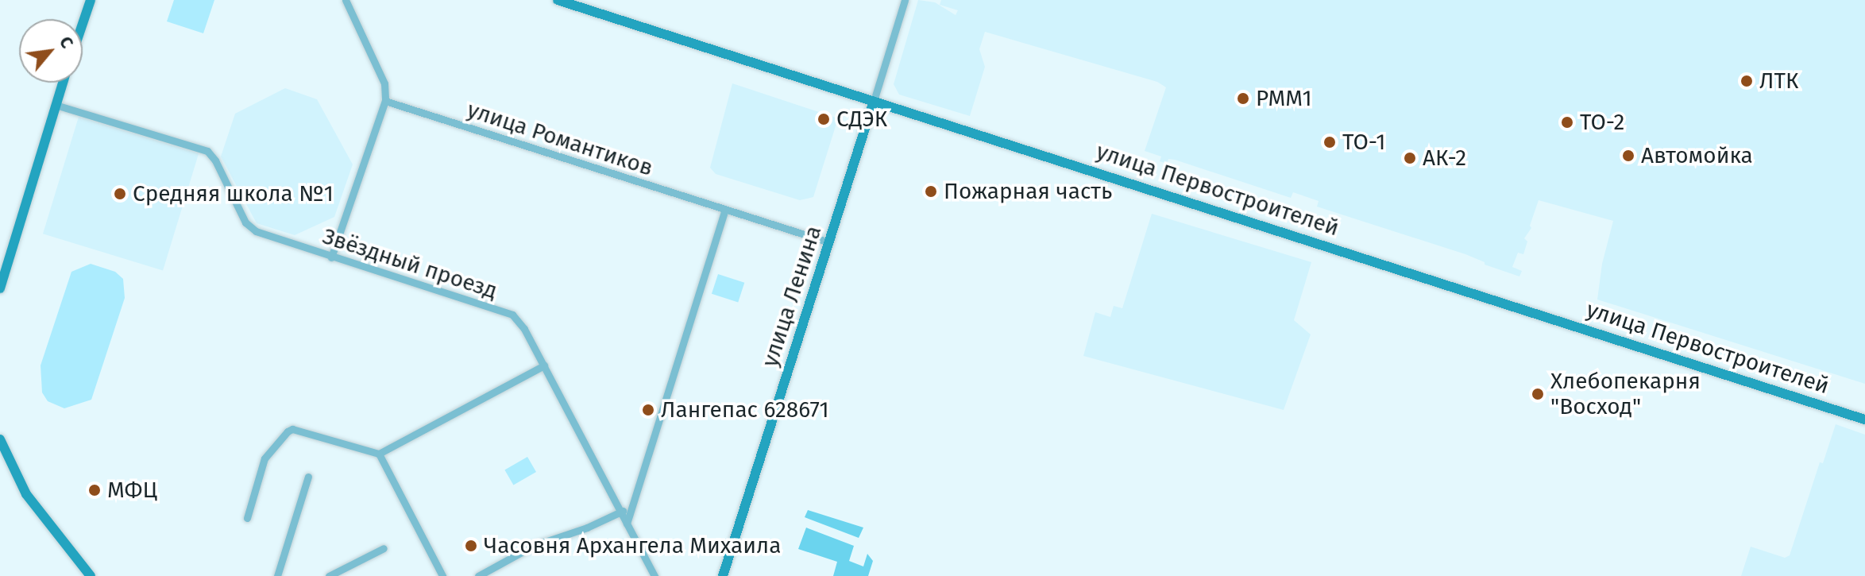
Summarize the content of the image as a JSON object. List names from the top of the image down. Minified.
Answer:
{"streets":{"street":["улица Романтиков","улица Первостроителей","Звёздный проезд","улица Ленина"]},"crossings":[["улица Романтиков","улица Ленина"],["улица Первостроителей","улица Ленина"]],"places":["ЛТК","РММ1","СДЭК","ТО-2","ТО-1","Автомойка","АК-2","Пожарная часть","Средняя школа №1","Хлебопекарня \"Восход\"","Лангепас 628671","МФЦ","Часовня Архангела Михаила"],"north":"top right"}
